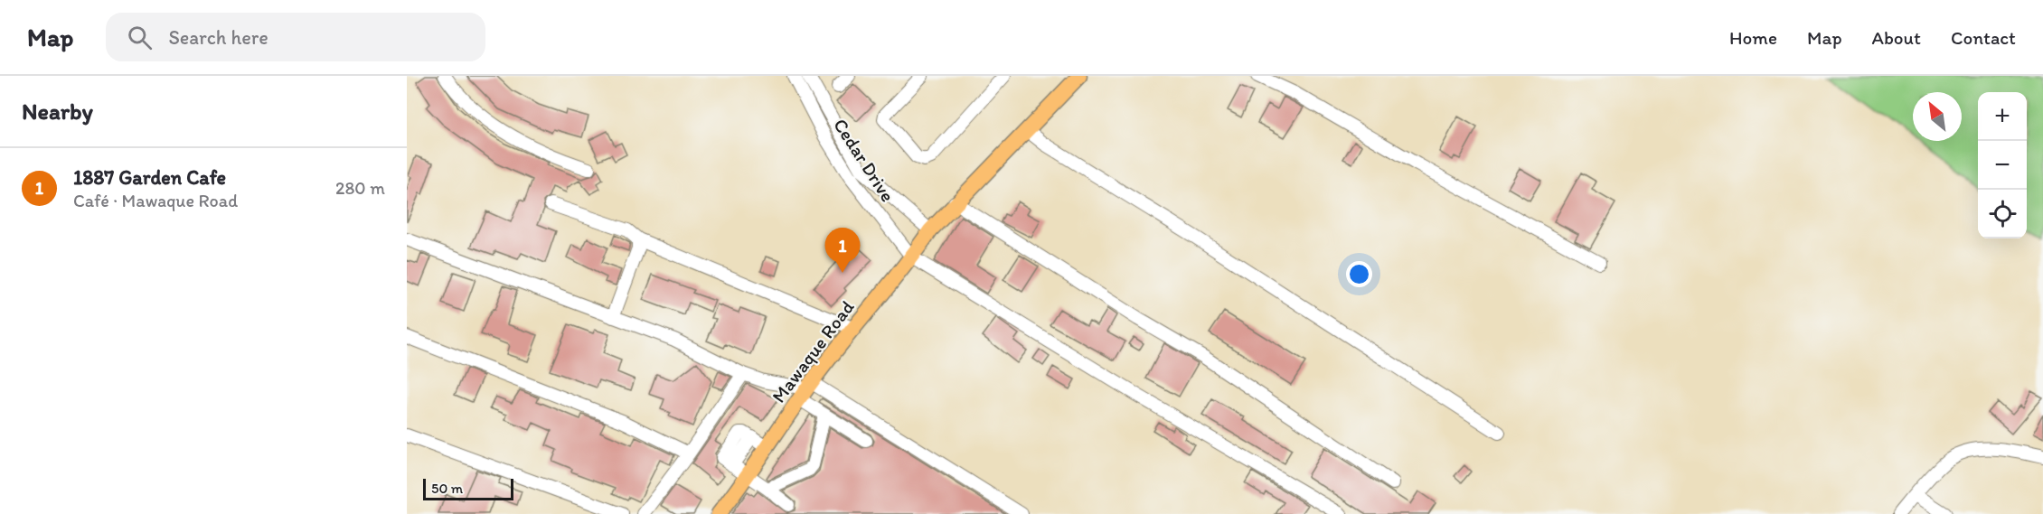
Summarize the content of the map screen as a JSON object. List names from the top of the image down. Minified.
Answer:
{"streets":{"main road":["Mawaque Road"],"street":["Cedar Drive"]},"crossings":[["Cedar Drive","Mawaque Road"]],"scale_bar":"50 m","north":"top left","page":{"header":"Map","search":"Search here","nav":["Home","Map","About","Contact"],"heading":"Nearby","map_buttons":["+","−"],"list":[{"mark":"1","name":"1887 Garden Cafe","note":"Café · Mawaque Road","value":"280 m"}],"pins":"1","scale":"50 m"}}
